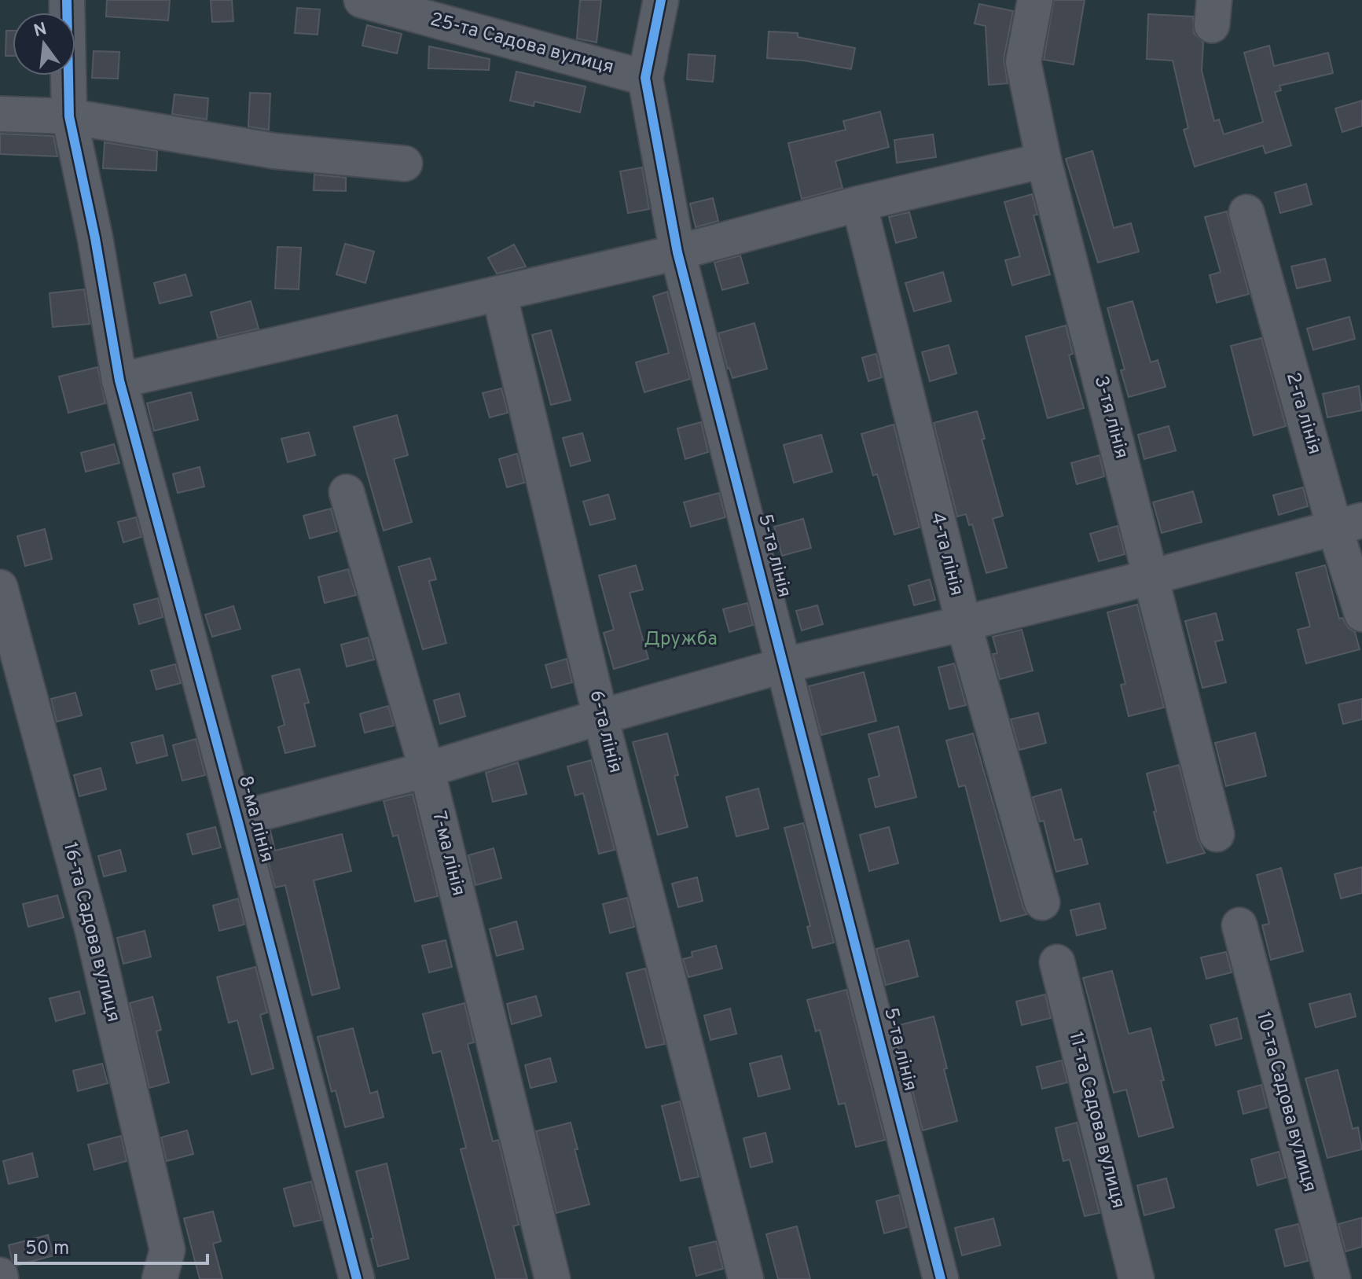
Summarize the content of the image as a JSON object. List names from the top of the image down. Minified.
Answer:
{"streets":{"street":["25-та Садова вулиця","2-га лінія","3-тя лінія","4-та лінія","5-та лінія","6-та лінія","8-ма лінія","7-ма лінія","16-та Садова вулиця","10-та Садова вулиця","11-та Садова вулиця"]},"crossings":[["25-та Садова вулиця","5-та лінія"]],"parks":["Дружба"],"scale_bar":"50 m","north":"top"}
